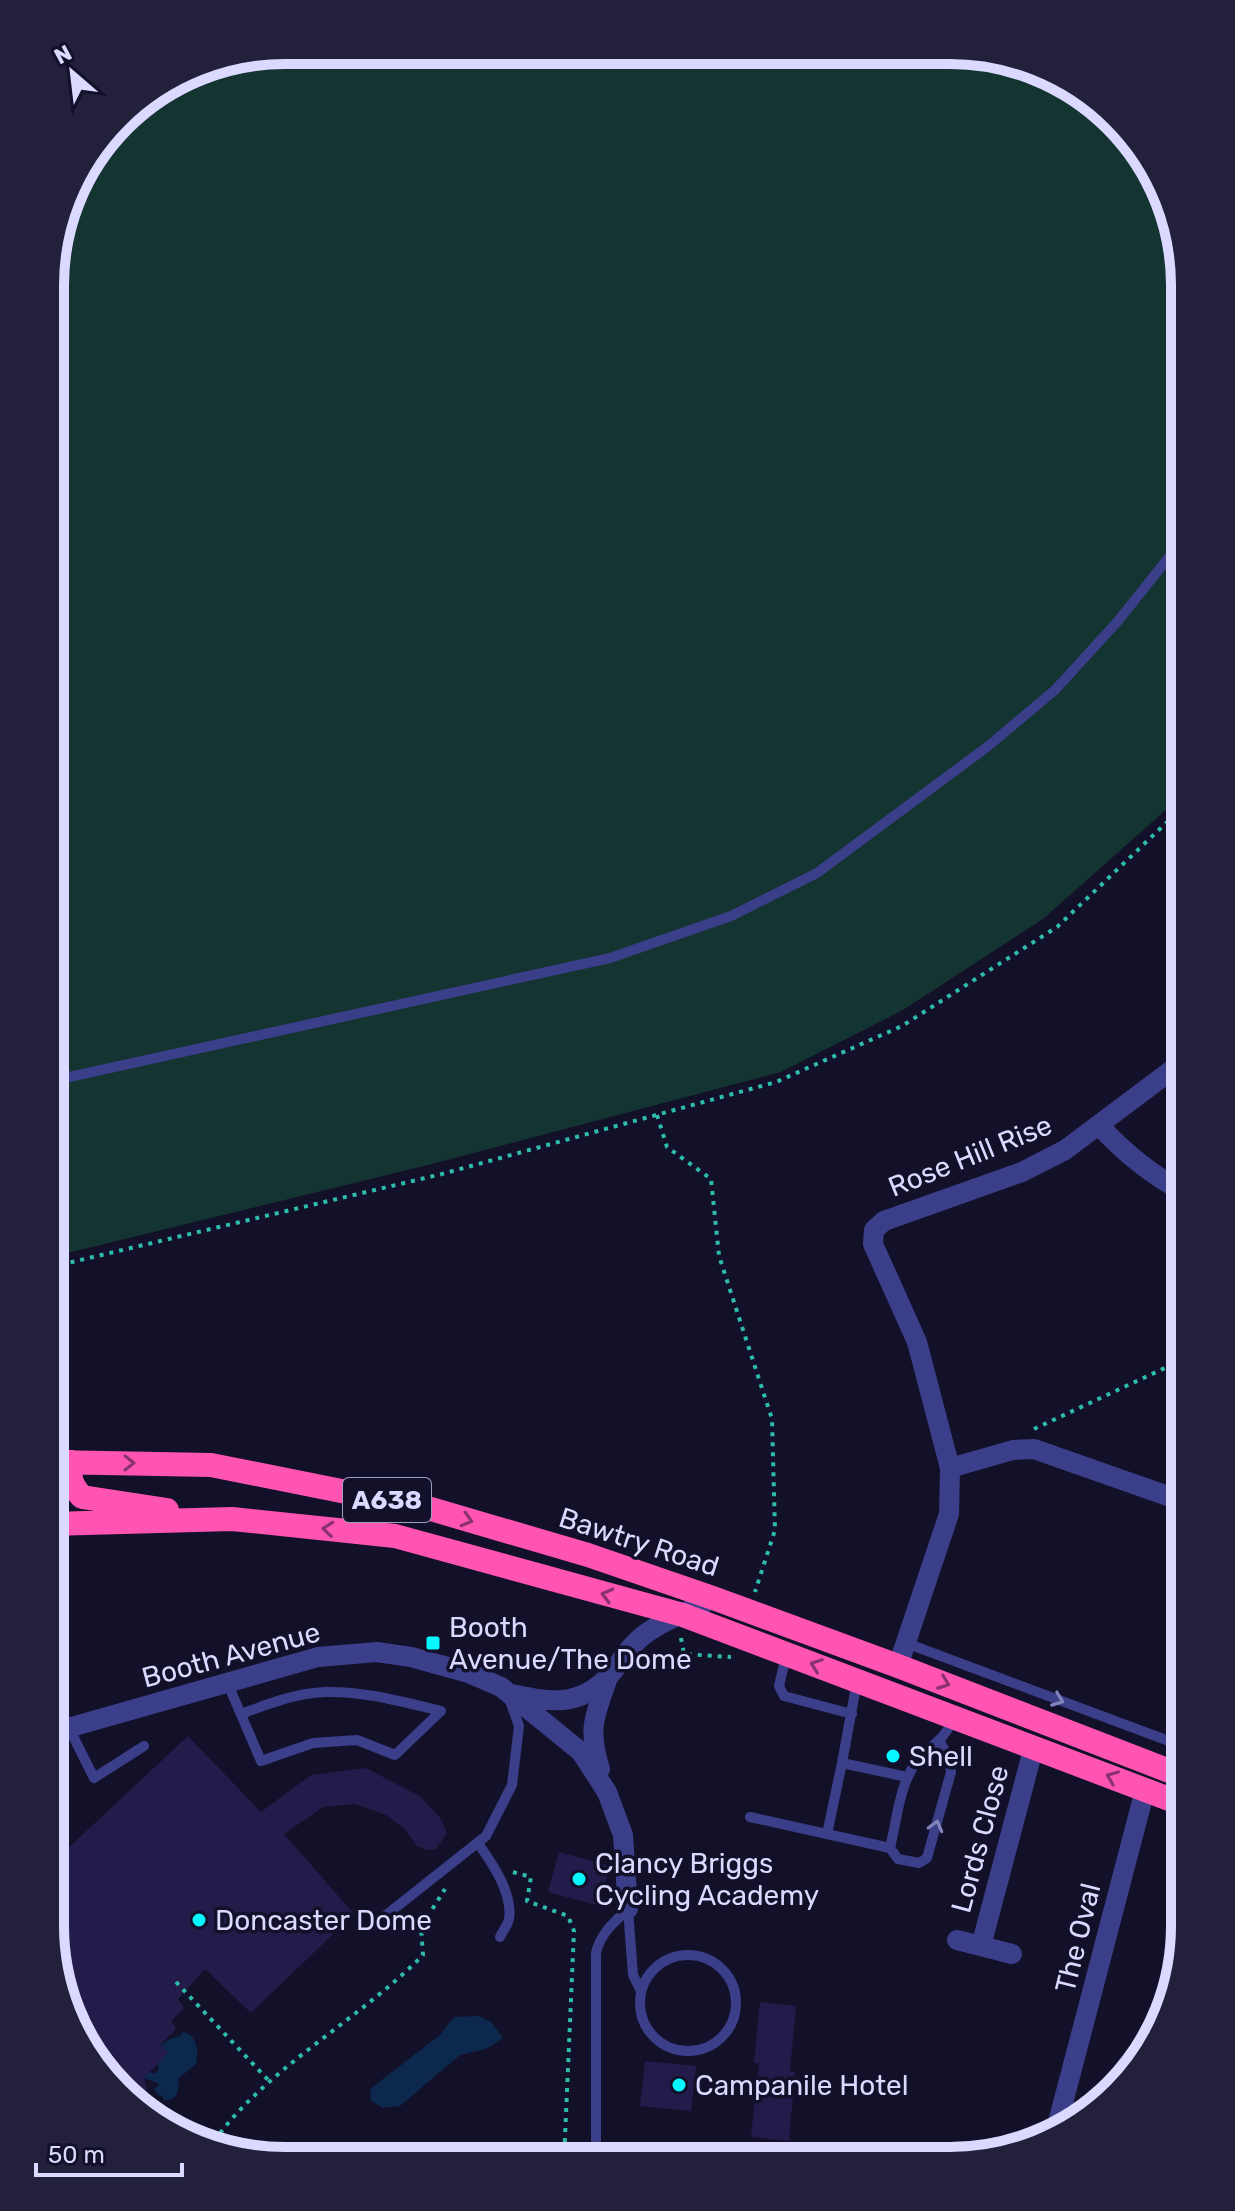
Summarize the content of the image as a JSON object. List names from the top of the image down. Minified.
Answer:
{"streets":{"highway":["A638","Bawtry Road"],"street":["Rose Hill Rise","Booth Avenue","Lords Close","The Oval"]},"crossings":[["Rose Hill Rise","Bawtry Road"],["Bawtry Road","Lords Close"],["Bawtry Road","The Oval"]],"places":{"transit":["Booth Avenue/The Dome"],"other":["Shell","Clancy Briggs Cycling Academy","Doncaster Dome","Campanile Hotel"]},"scale_bar":"50 m","north":"top left"}
